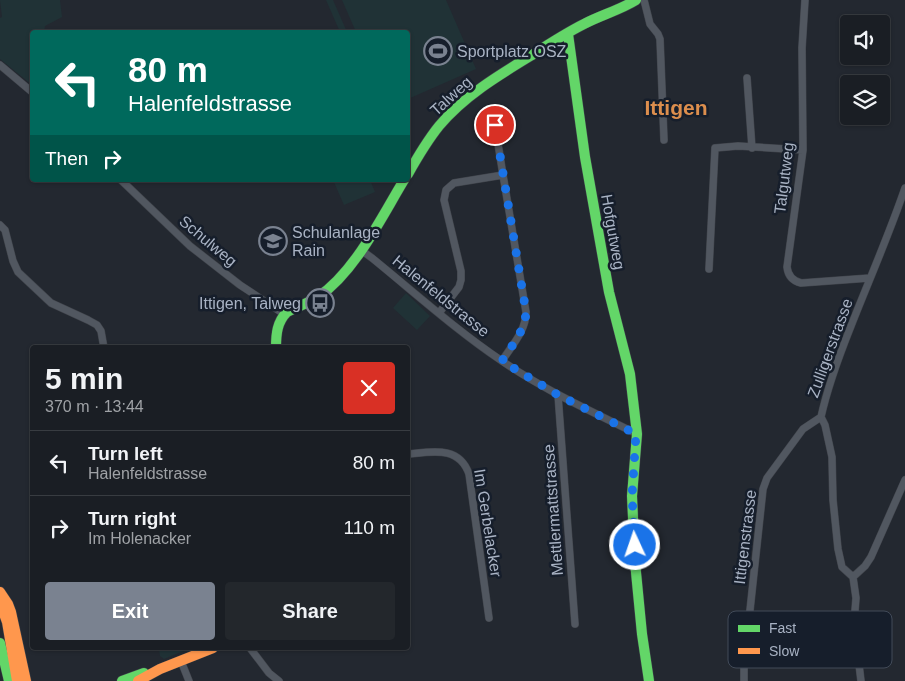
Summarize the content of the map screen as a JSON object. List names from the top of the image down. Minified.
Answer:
{"streets":{"street":["Talweg","Talgutweg","Hofgutweg","Schulweg","Halenfeldstrasse","Zulligerstrasse","Mettlermattstrasse","Im Gerbelacker","Ittigenstrasse"]},"crossings":[["Talweg","Hofgutweg"],["Talgutweg","Zulligerstrasse"],["Hofgutweg","Halenfeldstrasse"],["Halenfeldstrasse","Mettlermattstrasse"],["Zulligerstrasse","Ittigenstrasse"]],"districts":["Ittigen"],"places":{"sports":["Sportplatz OSZ"],"school or university":["Schulanlage Rain"],"bus stop":["Ittigen, Talweg"]},"legend":["Fast","Slow"],"page":{"turn":["80 m","Halenfeldstrasse"],"then":"Then","heading":["5 min","370 m · 13:44"],"list":[{"name":"Turn left","note":"Halenfeldstrasse","value":"80 m"},{"name":"Turn right","note":"Im Holenacker","value":"110 m"}],"buttons":["Exit","Share"]}}
